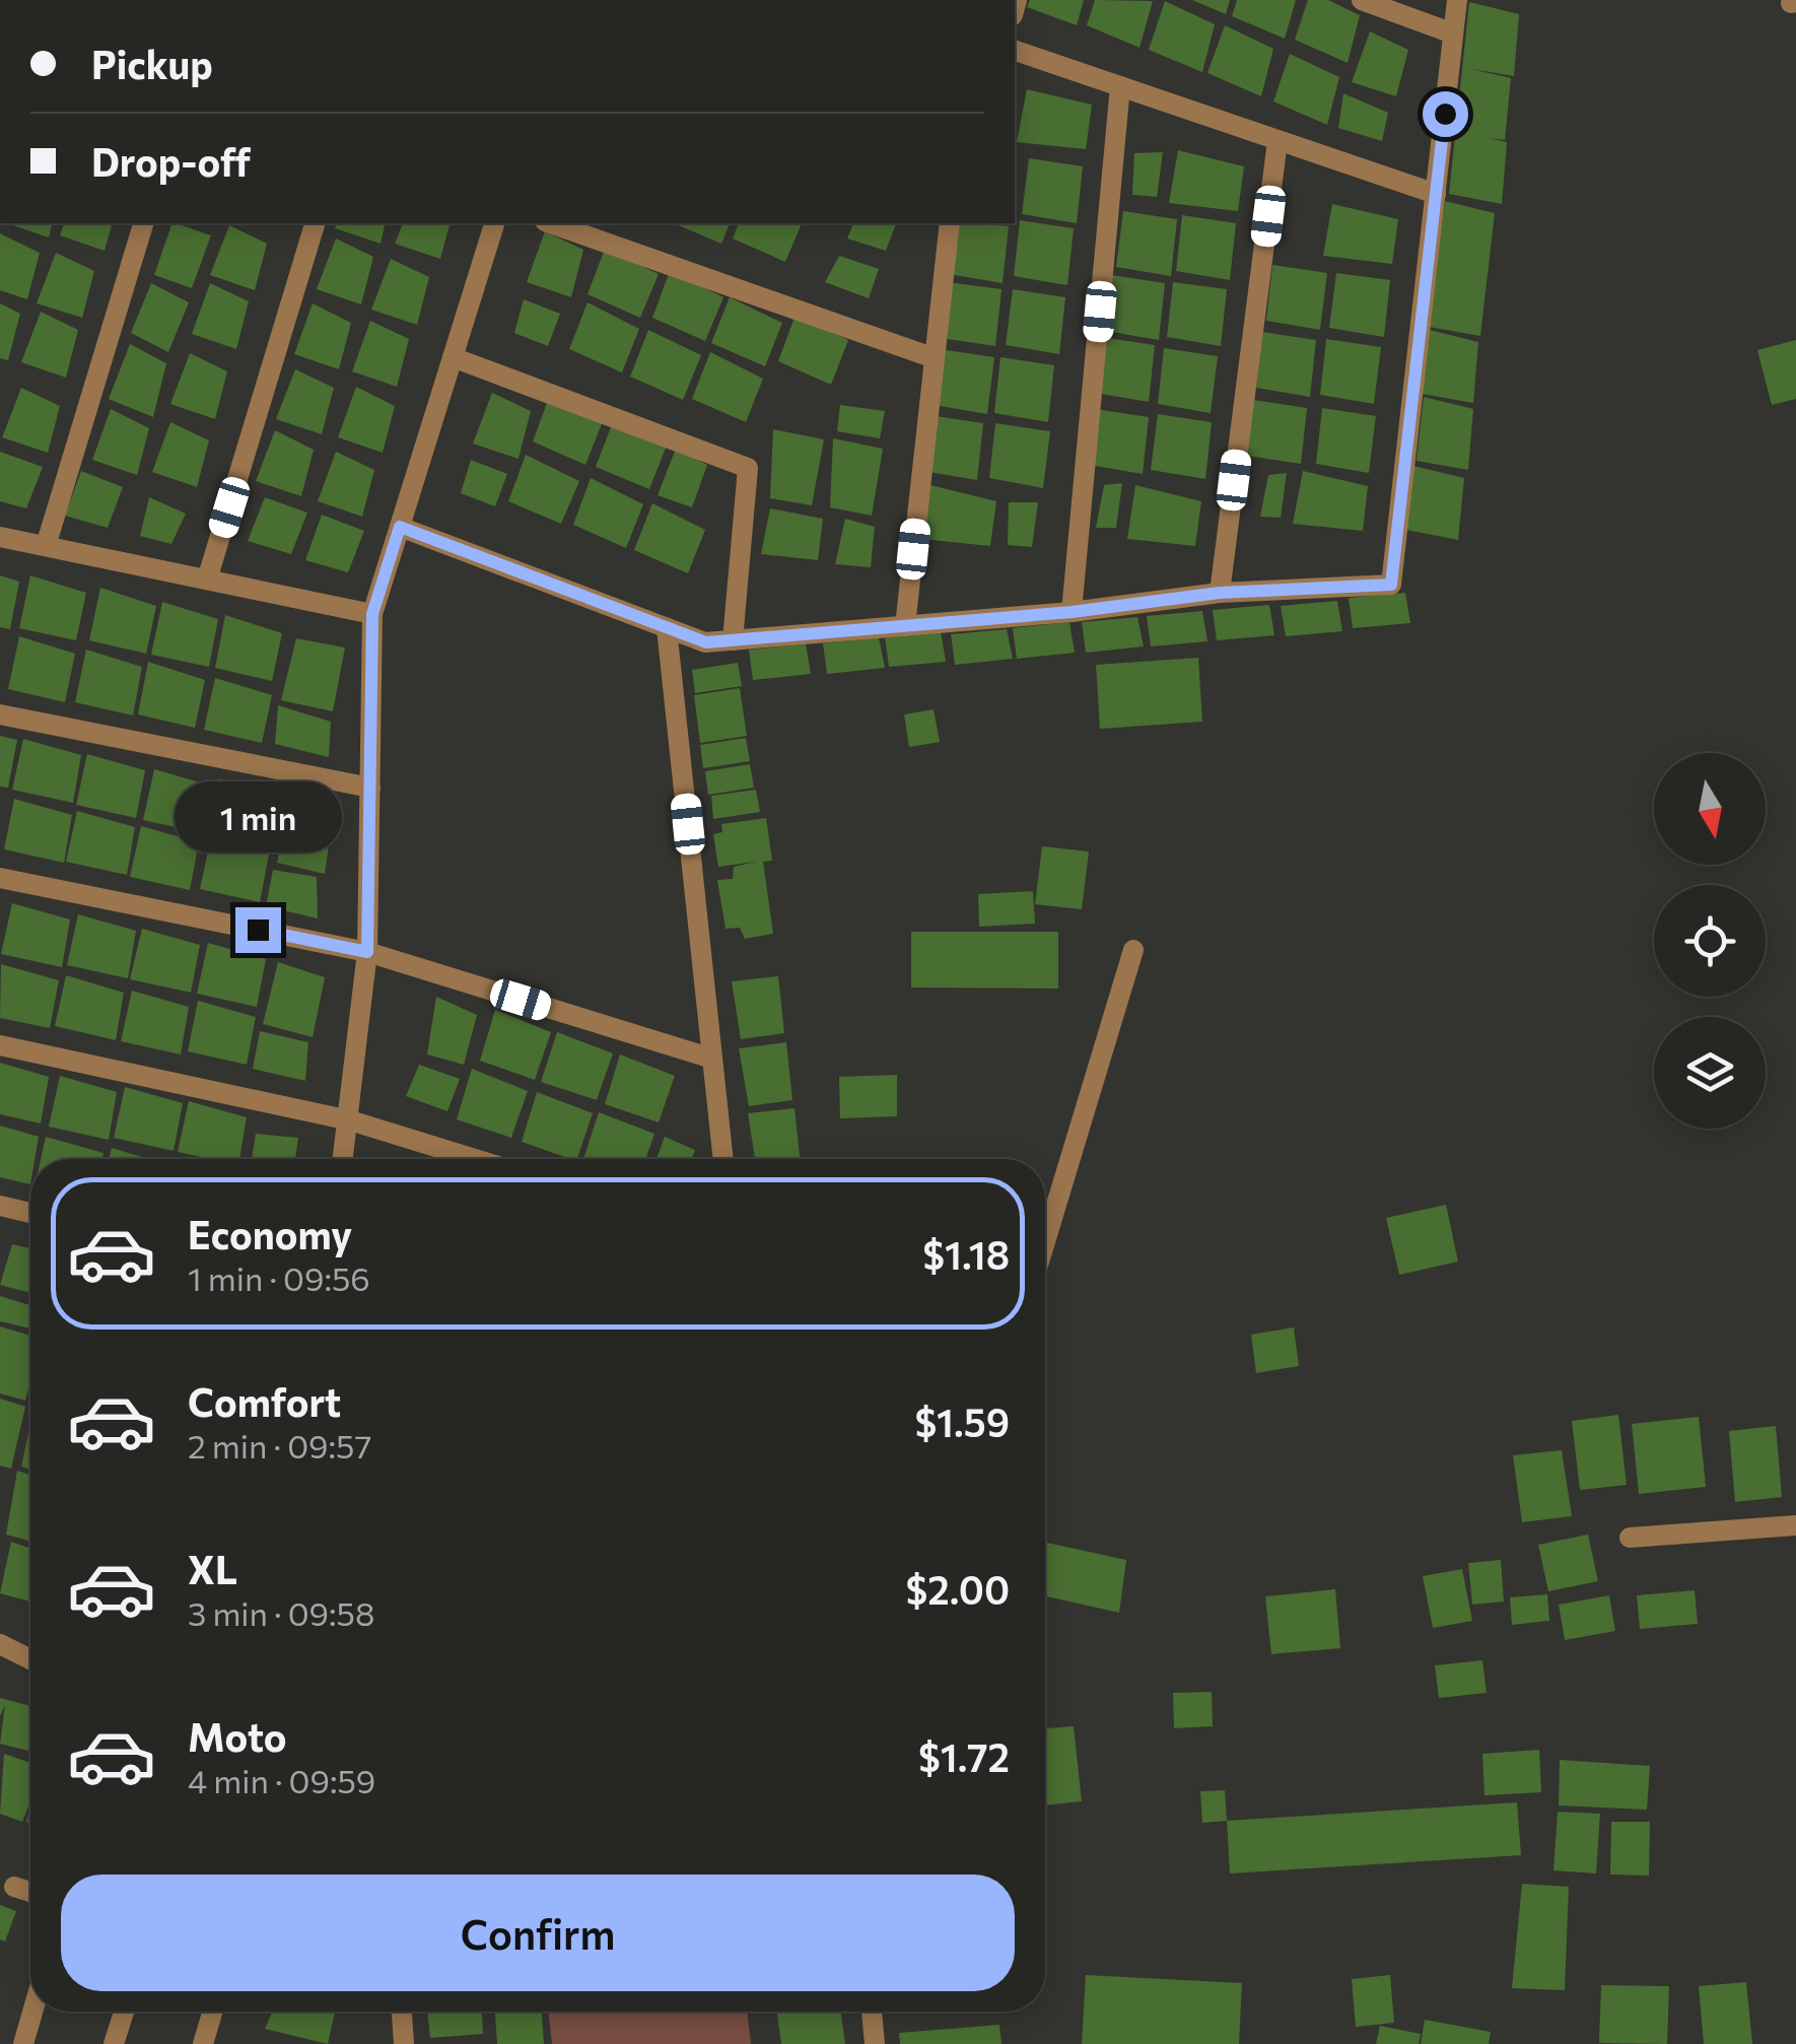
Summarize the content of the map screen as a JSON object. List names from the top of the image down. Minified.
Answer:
{"north":"bottom","page":{"banner":["Pickup","Drop-off"],"bubble":"1 min","list":[{"name":"Economy","note":"1 min · 09:56","value":"$1.18"},{"name":"Comfort","note":"2 min · 09:57","value":"$1.59"},{"name":"XL","note":"3 min · 09:58","value":"$2.00"},{"name":"Moto","note":"4 min · 09:59","value":"$1.72"}],"buttons":"Confirm"}}
